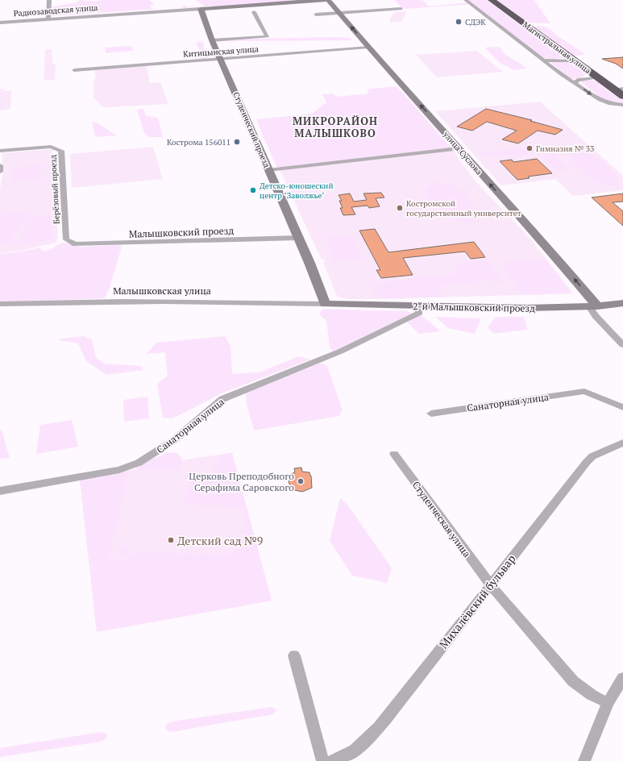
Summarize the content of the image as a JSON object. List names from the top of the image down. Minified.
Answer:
{"streets":{"highway":["Магистральная улица"],"street":["Радиозаводская улица","Китицынская улица","Студенческий проезд","улица Суслова","Берёзовый проезд","Малышковский проезд","Малышковская улица","2-й Малышковский проезд","Санаторная улица","Студенческая улица","Михалёвский бульвар"]},"crossings":[["Радиозаводская улица","Студенческий проезд"],["Китицынская улица","Студенческий проезд"],["Китицынская улица","улица Суслова"],["Студенческий проезд","Малышковский проезд"],["Студенческий проезд","Малышковская улица"],["Студенческий проезд","2-й Малышковский проезд"],["улица Суслова","2-й Малышковский проезд"],["Берёзовый проезд","Малышковский проезд"],["Малышковская улица","2-й Малышковский проезд"],["2-й Малышковский проезд","Санаторная улица"],["Студенческая улица","Михалёвский бульвар"]],"one_way":["улица Суслова"],"districts":["МИКРОРАЙОН МАЛЫШКОВО"],"places":["СДЭК","Кострома 156011","Гимназия № 33","Детско-юношеский центр \"Заволжье\"","Костромской государственный университет","Церковь Преподобного Серафима Саровского","Детский сад №9"]}
